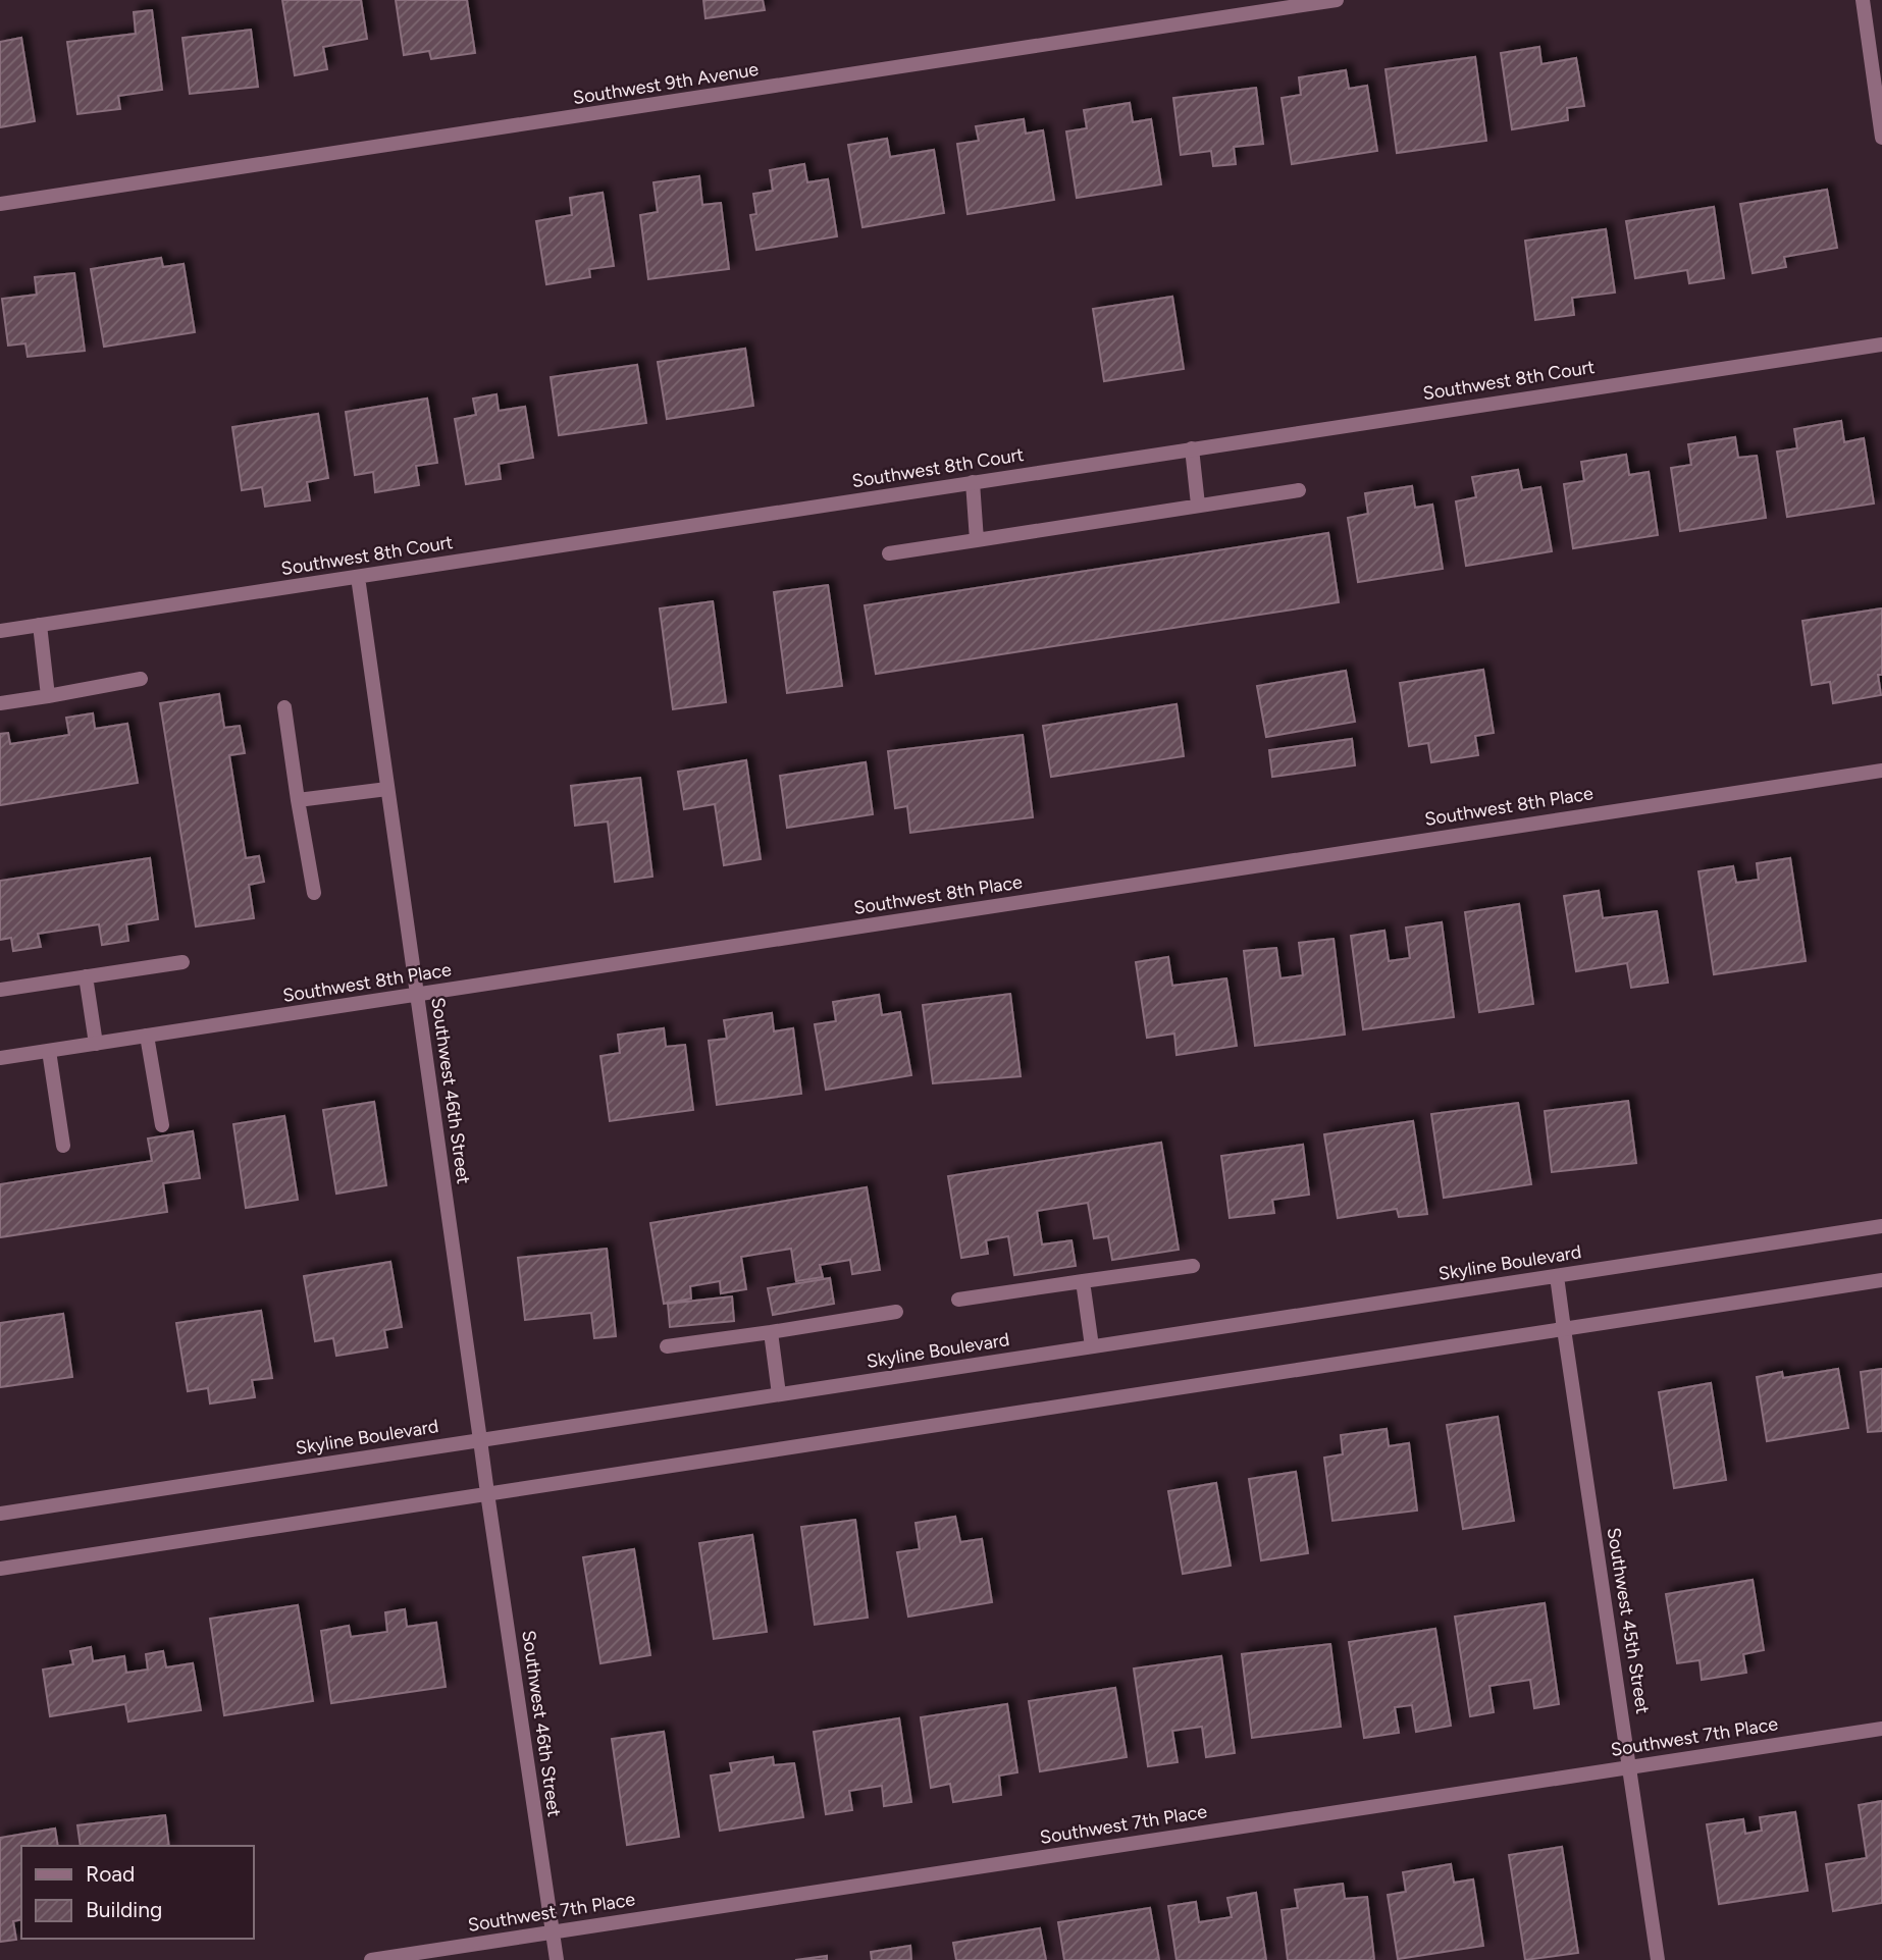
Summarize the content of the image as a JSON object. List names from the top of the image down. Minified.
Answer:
{"streets":{"street":["Southwest 9th Avenue","Southwest 8th Court","Southwest 8th Place","Southwest 46th Street","Skyline Boulevard","Southwest 45th Street","Southwest 7th Place"]},"crossings":[["Southwest 8th Court","Southwest 46th Street"],["Southwest 8th Place","Southwest 46th Street"],["Southwest 46th Street","Skyline Boulevard"],["Southwest 46th Street","Southwest 7th Place"],["Skyline Boulevard","Southwest 45th Street"],["Southwest 45th Street","Southwest 7th Place"]],"legend":["Road","Building"]}
